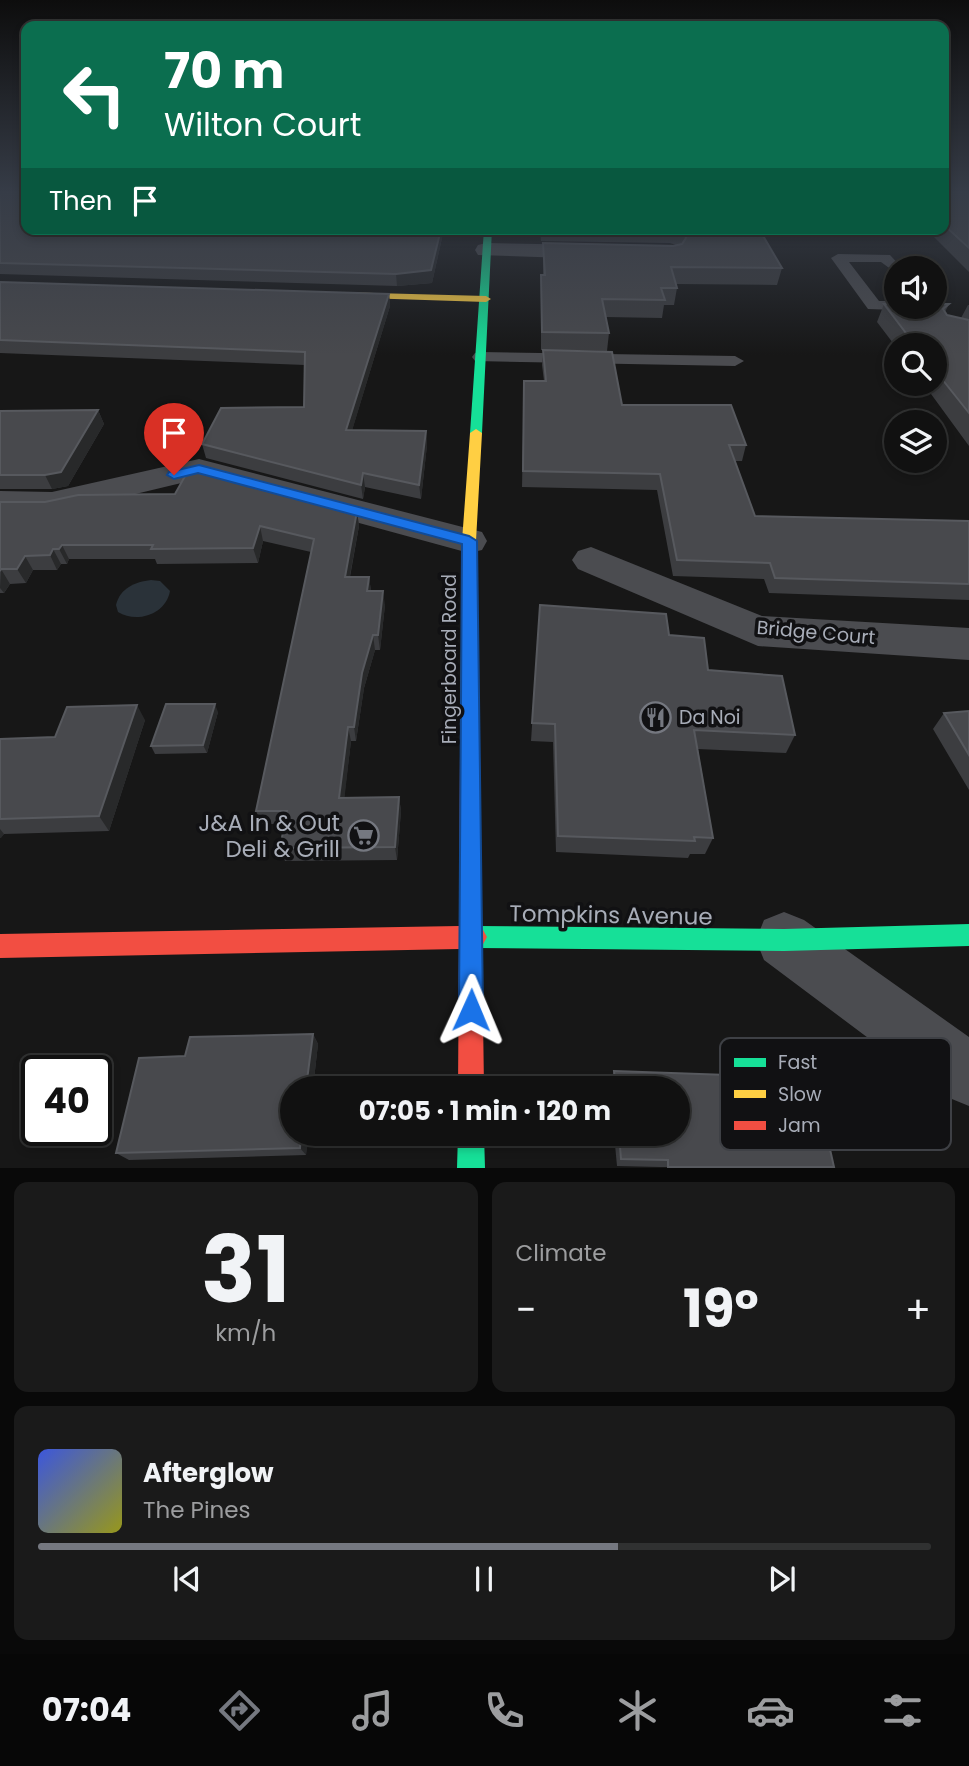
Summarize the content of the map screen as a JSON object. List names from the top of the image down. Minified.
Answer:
{"streets":{"street":["Bridge Court","Fingerboard Road","Tompkins Avenue"]},"crossings":[["Fingerboard Road","Tompkins Avenue"]],"places":{"restaurant":["Da Noi"],"supermarket":["J&A In & Out Deli & Grill"]},"legend":["Fast","Slow","Jam"],"page":{"turn":["70 m","Wilton Court"],"then":"Then","limit":"40","trip":"07:05 · 1 min · 120 m","tile":[["31","km/h"],"Climate"],"heat":["−","19°","+"],"song":["Afterglow","The Pines"],"tabs":"07:04"}}
